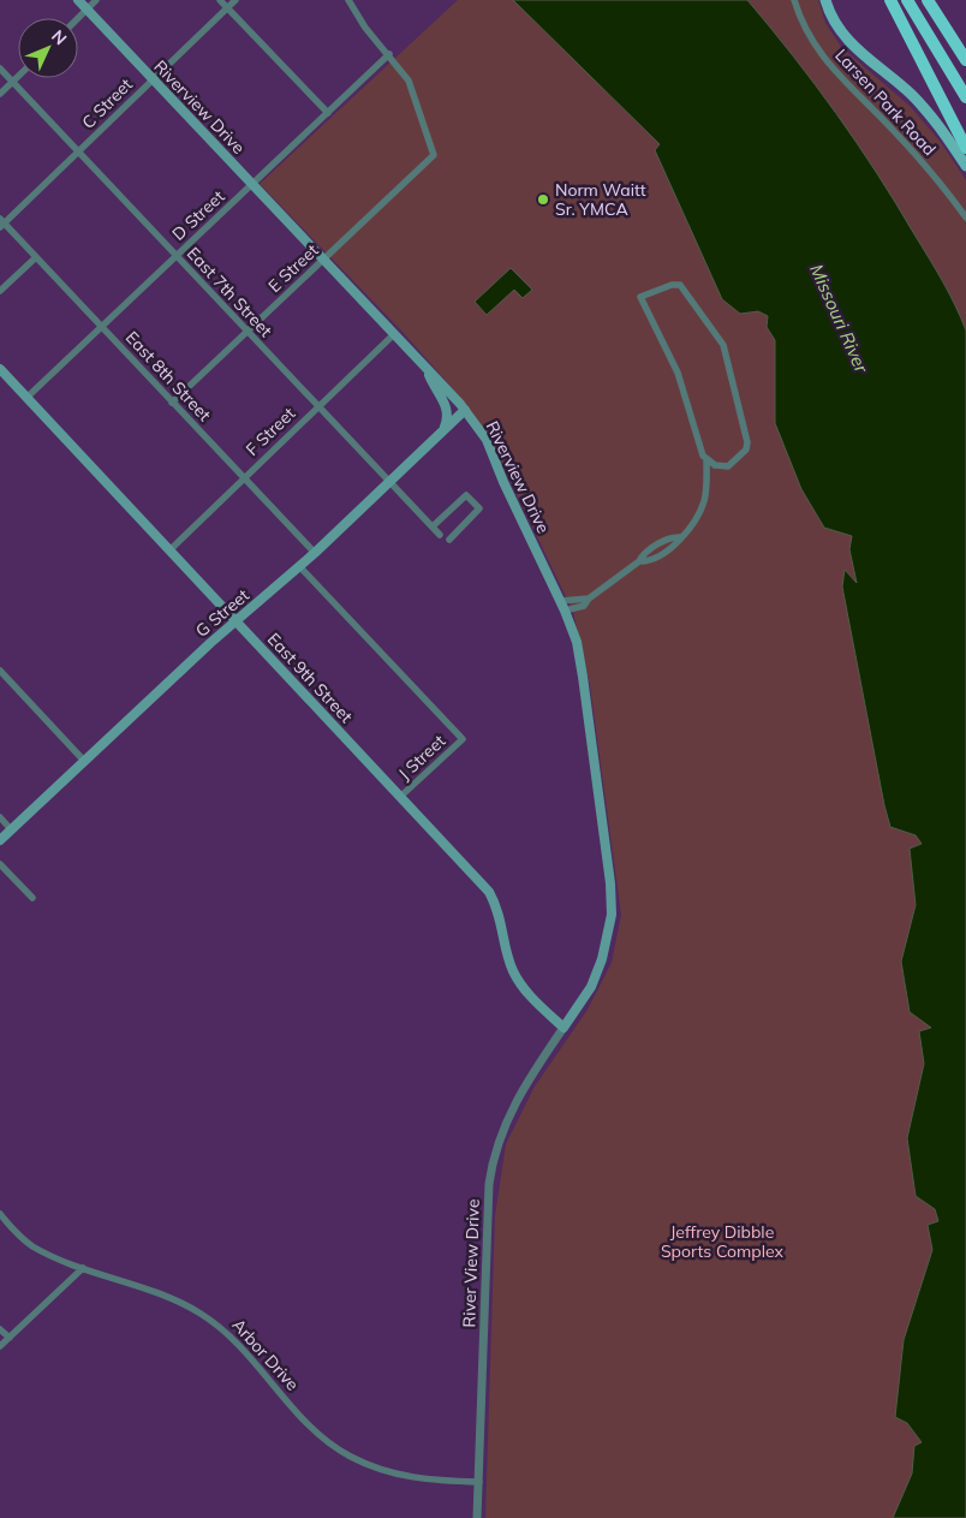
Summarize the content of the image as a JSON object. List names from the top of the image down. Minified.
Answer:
{"streets":{"main road":["Riverview Drive","G Street","East 9th Street"],"street":["Larsen Park Road","C Street","D Street","E Street","East 7th Street","East 8th Street","F Street","J Street","River View Drive","Arbor Drive"]},"crossings":[["C Street","Riverview Drive"],["C Street","East 7th Street"],["C Street","East 8th Street"],["Riverview Drive","D Street"],["Riverview Drive","E Street"],["Riverview Drive","F Street"],["Riverview Drive","G Street"],["Riverview Drive","East 9th Street"],["Riverview Drive","River View Drive"],["D Street","E Street"],["D Street","East 7th Street"],["D Street","East 8th Street"],["D Street","East 9th Street"],["E Street","East 7th Street"],["E Street","East 8th Street"],["East 7th Street","F Street"],["East 7th Street","G Street"],["East 8th Street","F Street"],["East 8th Street","G Street"],["F Street","East 9th Street"],["G Street","East 9th Street"],["G Street","J Street"],["East 9th Street","J Street"],["East 9th Street","River View Drive"],["River View Drive","Arbor Drive"]],"water":["Missouri River"],"parks":["Jeffrey Dibble Sports Complex"],"places":["Norm Waitt Sr. YMCA"],"north":"top right"}
